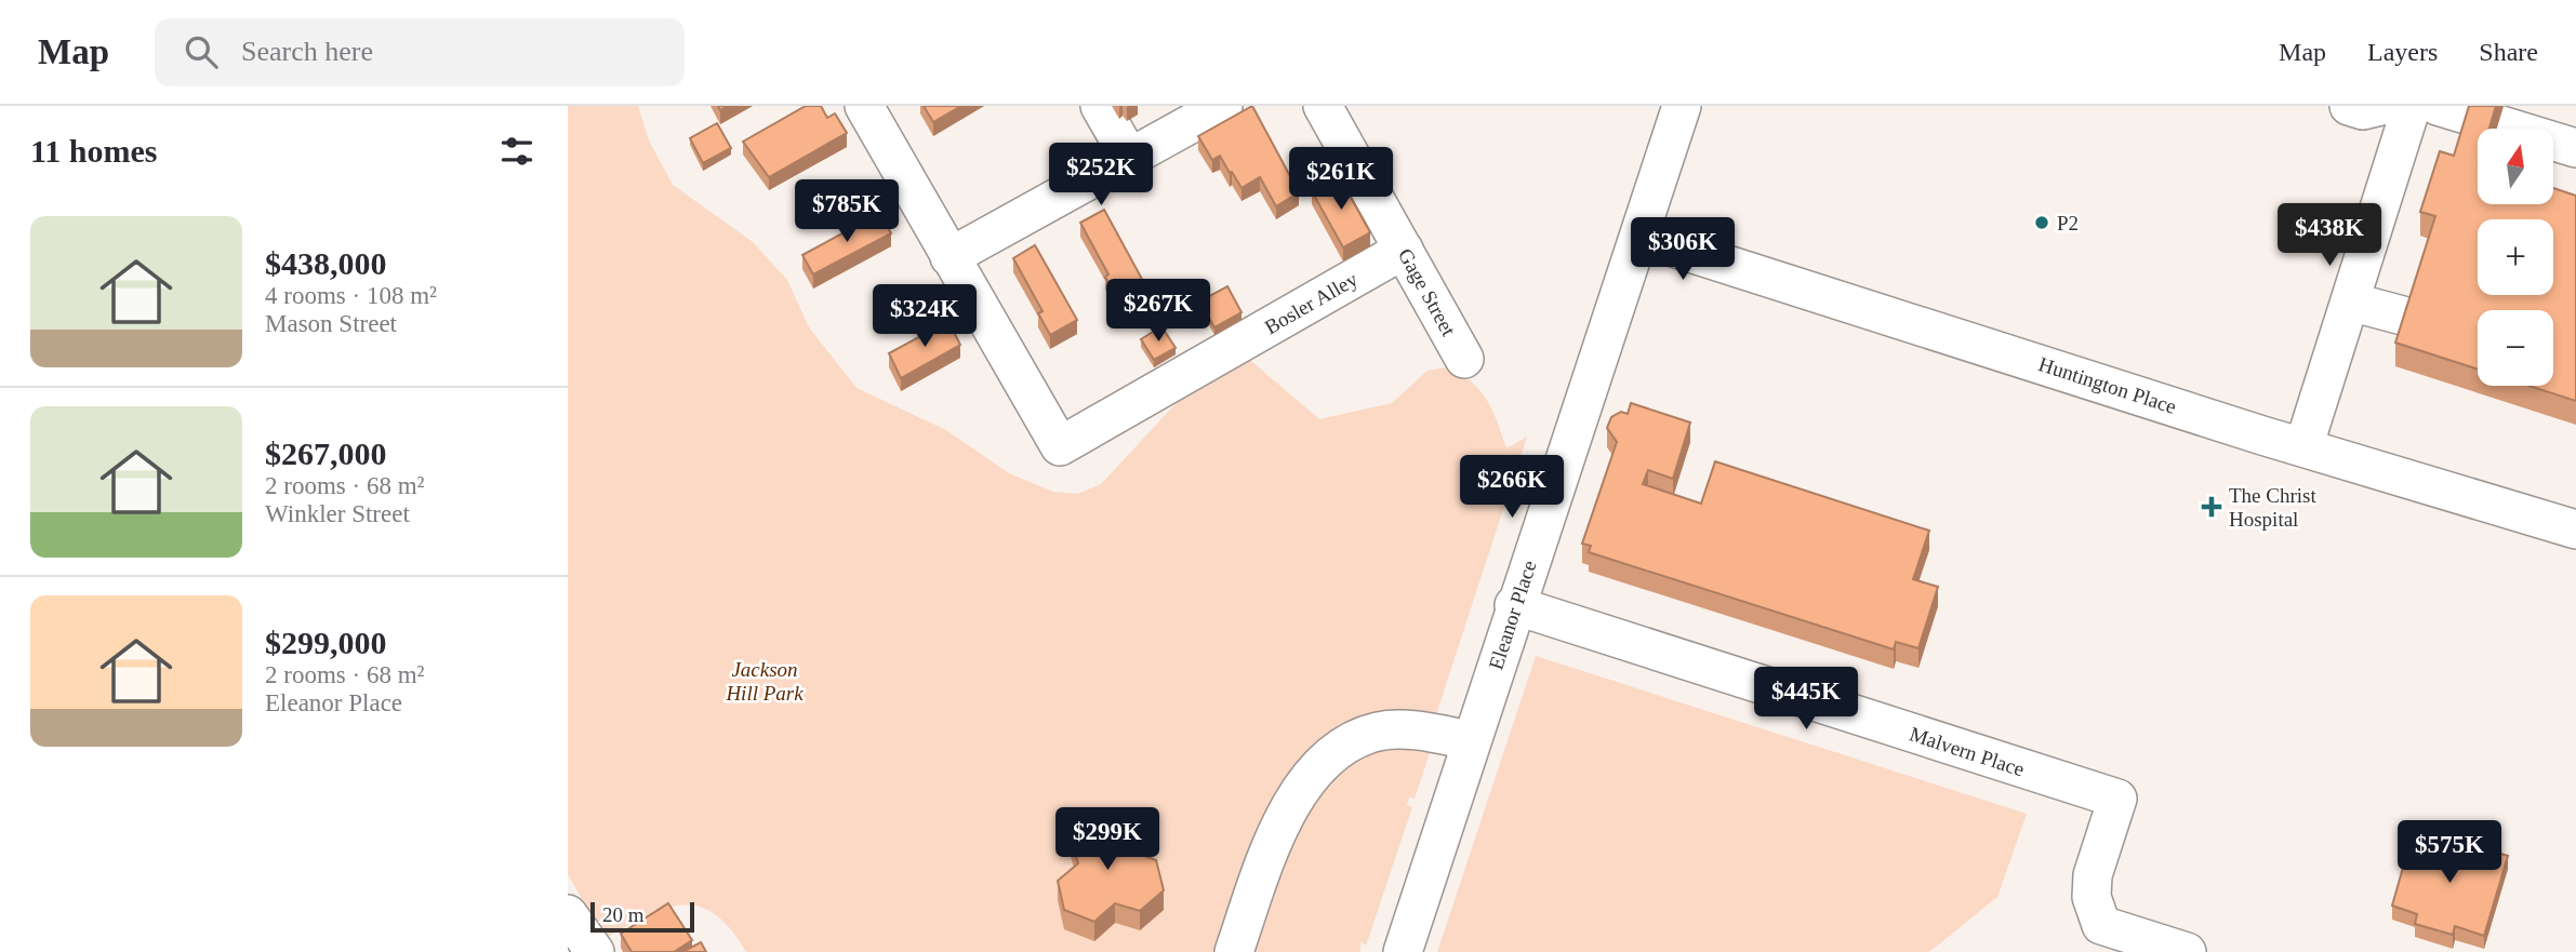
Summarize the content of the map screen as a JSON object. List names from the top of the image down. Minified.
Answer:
{"streets":{"street":["Gage Street","Bosler Alley","Huntington Place","Eleanor Place","Malvern Place"]},"crossings":[["Gage Street","Bosler Alley"],["Huntington Place","Eleanor Place"],["Eleanor Place","Malvern Place"]],"parks":["Jackson Hill Park"],"places":{"other":["P2"],"health":["The Christ Hospital"]},"scale_bar":"20 m","north":"top","page":{"header":"Map","search":"Search here","nav":["Map","Layers","Share"],"heading":"11 homes","map_buttons":["+","−"],"price":["$252K","$261K","$785K","$438K","$306K","$267K","$324K","$266K","$445K","$299K","$575K"],"list":[{"name":"$438,000","note":"4 rooms · 108 m² · Mason Street"},{"name":"$267,000","note":"2 rooms · 68 m² · Winkler Street"},{"name":"$299,000","note":"2 rooms · 68 m² · Eleanor Place"}],"scale":"20 m"}}
